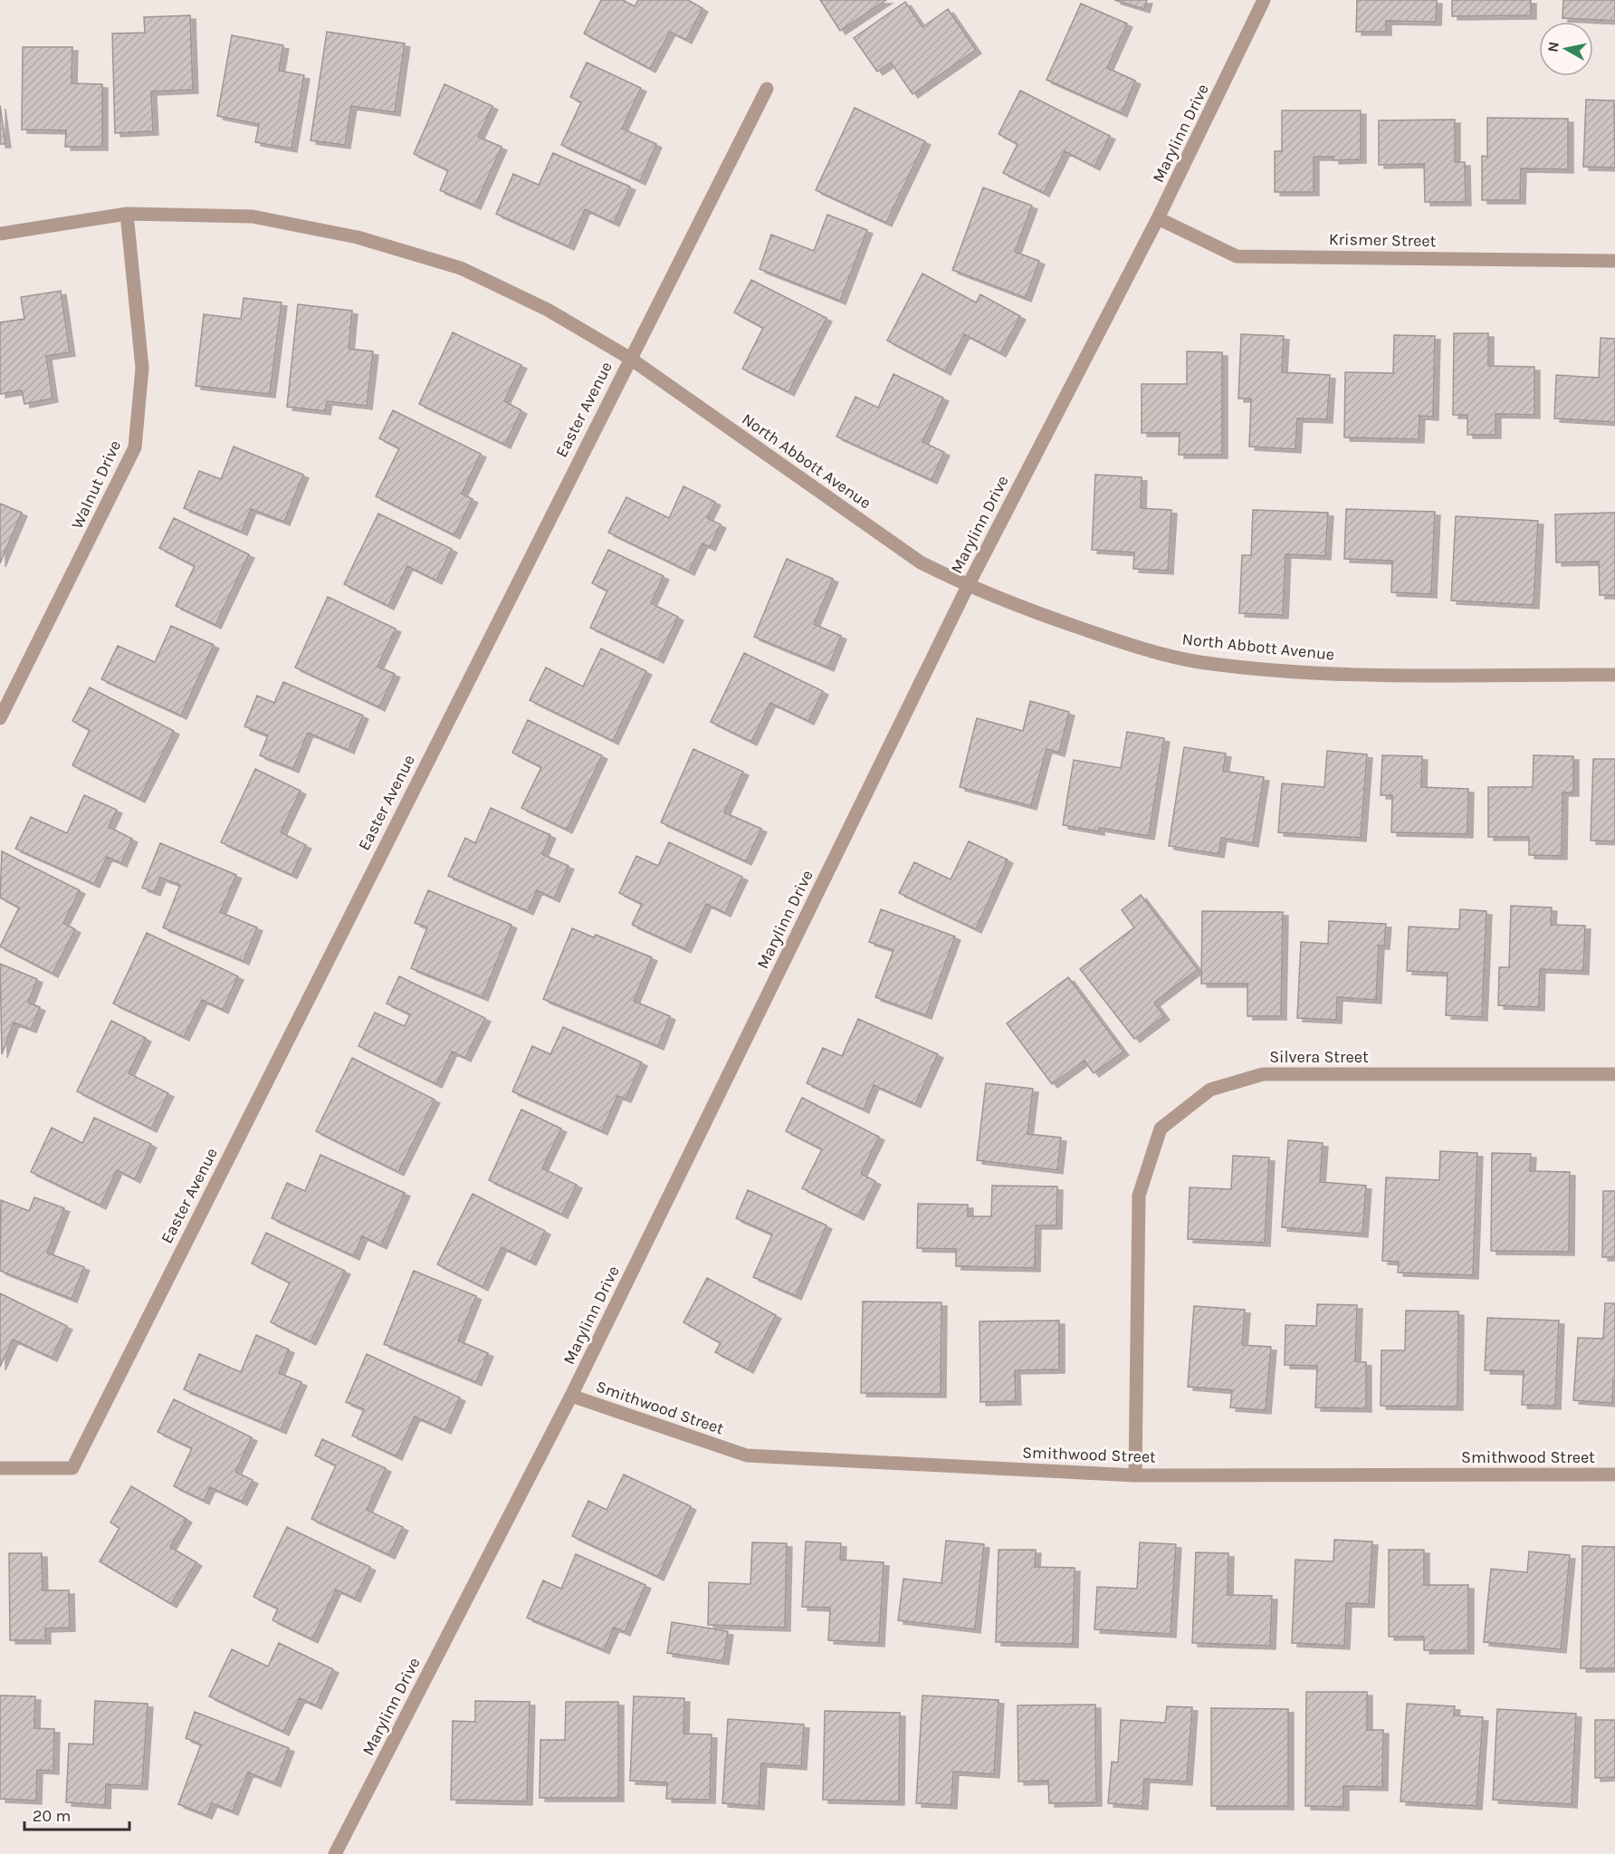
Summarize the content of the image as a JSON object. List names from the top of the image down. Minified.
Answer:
{"streets":{"street":["Marylinn Drive","Krismer Street","Easter Avenue","North Abbott Avenue","Walnut Drive","Silvera Street","Smithwood Street"]},"crossings":[["Marylinn Drive","Krismer Street"],["Marylinn Drive","North Abbott Avenue"],["Marylinn Drive","Smithwood Street"],["Easter Avenue","North Abbott Avenue"],["North Abbott Avenue","Walnut Drive"],["Silvera Street","Smithwood Street"]],"scale_bar":"20 m","north":"left"}
